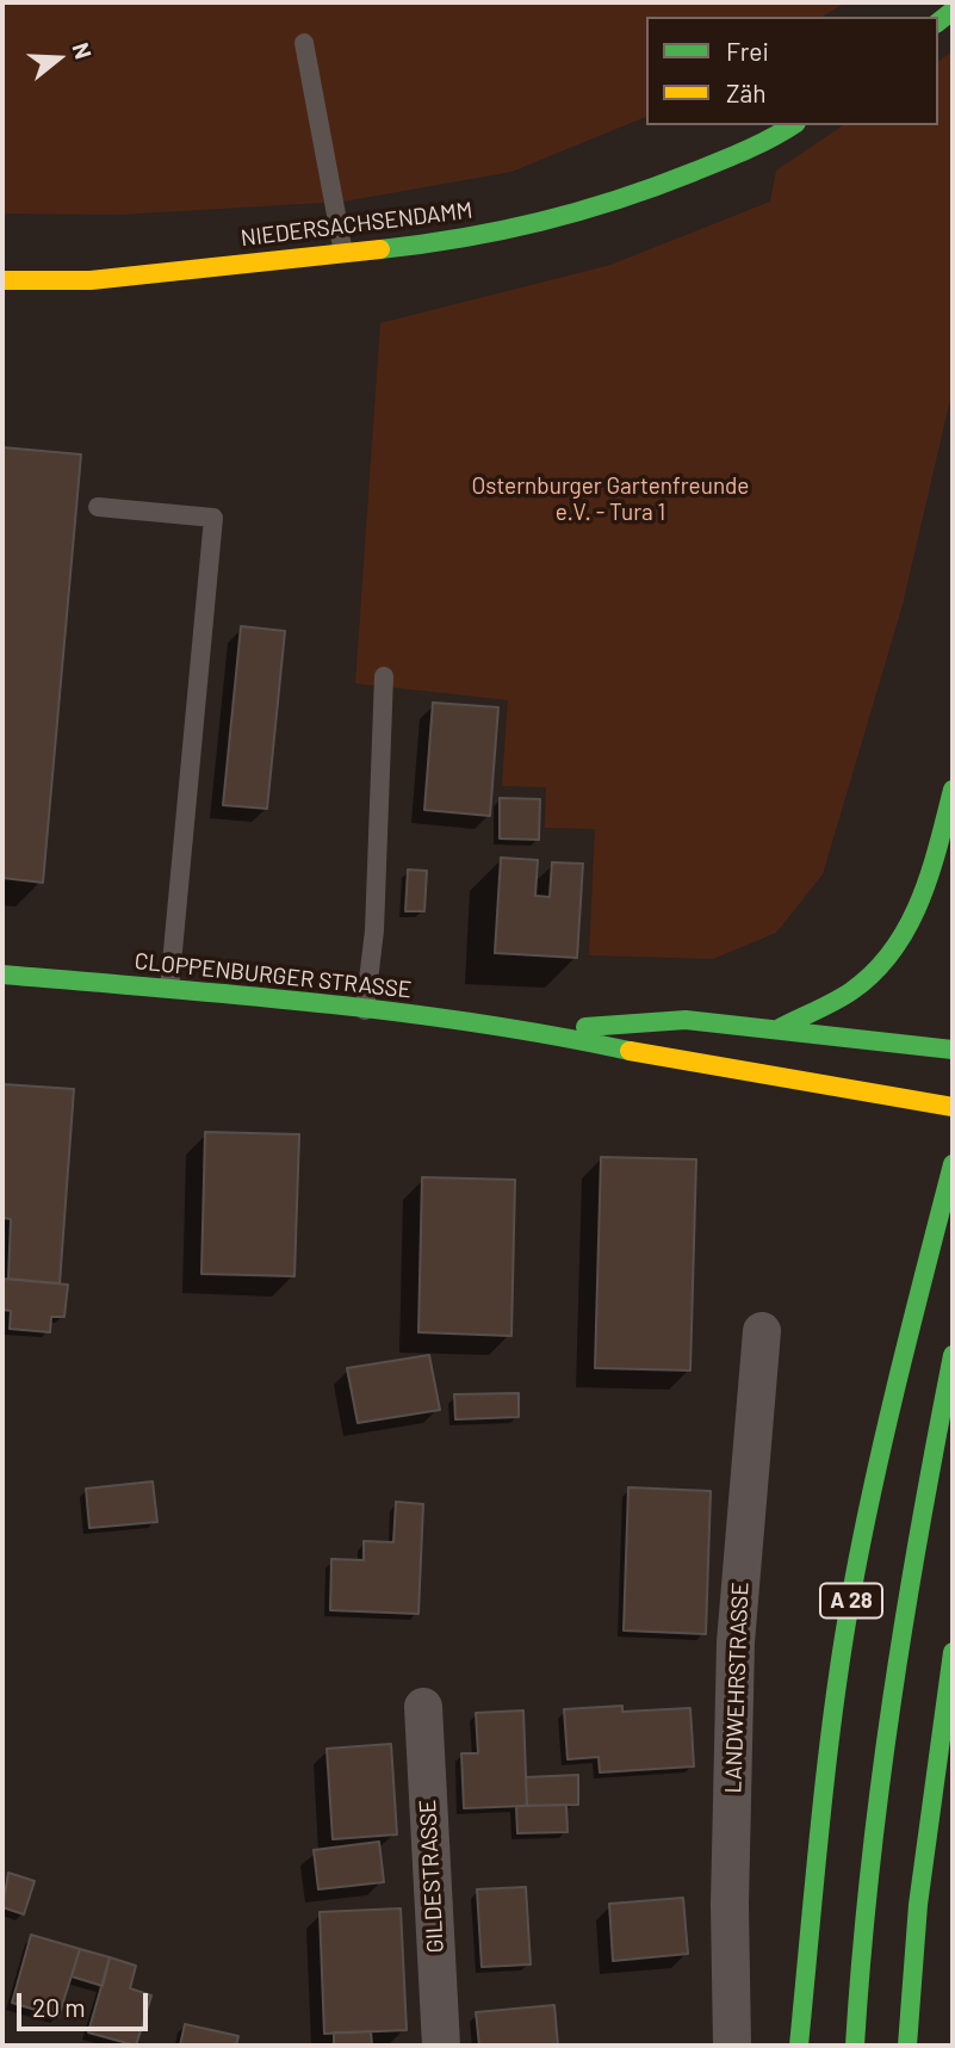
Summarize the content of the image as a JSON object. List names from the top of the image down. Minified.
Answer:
{"streets":{"main road":["NIEDERSACHSENDAMM","CLOPPENBURGER STRASSE","A 28"],"street":["LANDWEHRSTRASSE","GILDESTRASSE"]},"parks":["Osternburger Gartenfreunde e.V. - Tura 1"],"legend":["Frei","Zäh"],"scale_bar":"20 m","north":"right"}
